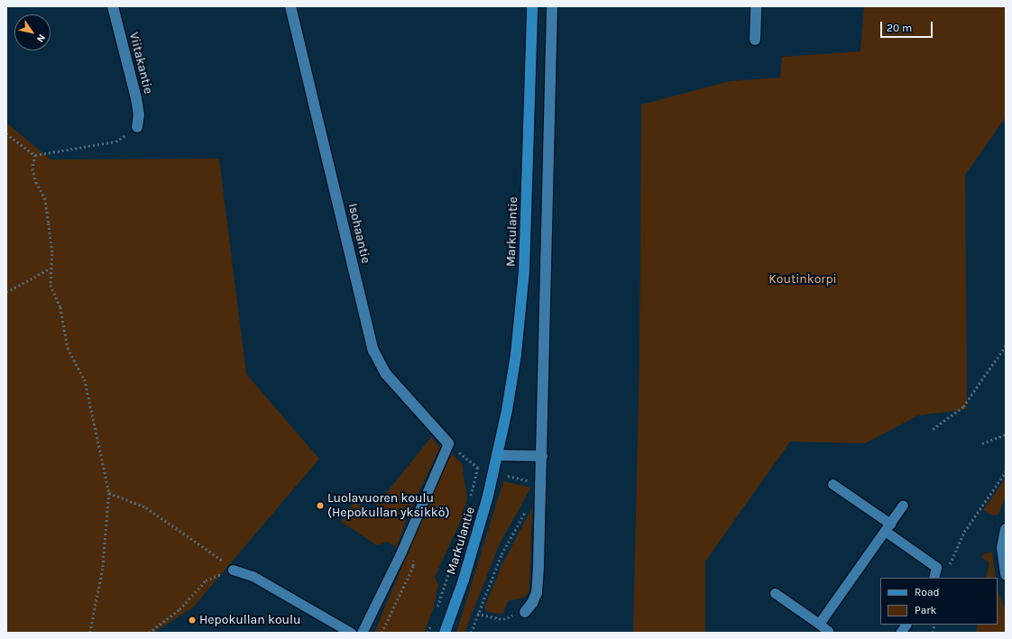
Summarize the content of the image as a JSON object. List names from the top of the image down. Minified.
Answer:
{"streets":{"main road":["Markulantie"],"street":["Viitakantie","Isohaantie"]},"parks":["Koutinkorpi"],"places":["Luolavuoren koulu (Hepokullan yksikkö)","Hepokullan koulu"],"legend":["Road","Park"],"scale_bar":"20 m","north":"bottom right"}
